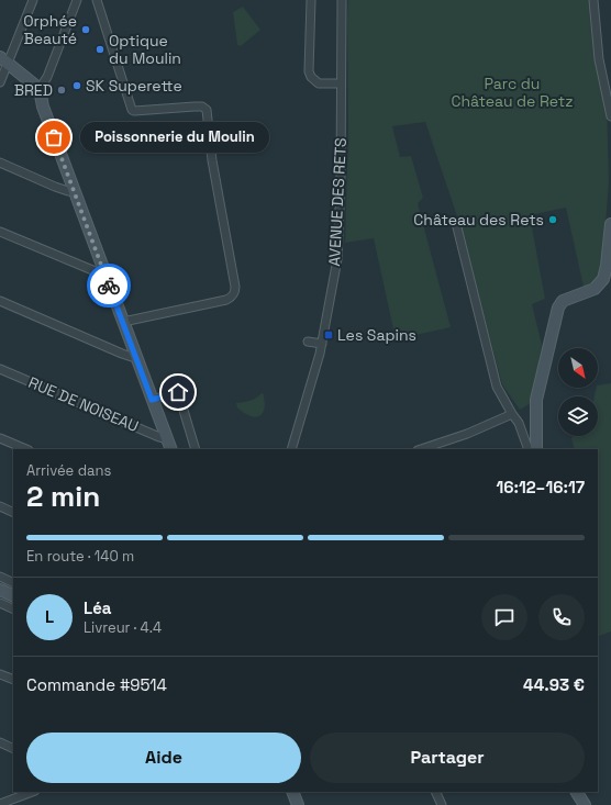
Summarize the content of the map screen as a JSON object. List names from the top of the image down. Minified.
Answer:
{"streets":{"street":["AVENUE DES RETS","RUE DE NOISEAU"]},"parks":["Parc du Château de Retz"],"places":{"other":["Orphée Beauté","Optique du Moulin","SK Superette","BRED","Poissonnerie du Moulin","Château des Rets"],"transit":["Les Sapins"]},"north":"bottom right","page":{"bubble":"Poissonnerie du Moulin","heading":["2 min","Arrivée dans","16:12–16:17"],"panel":["Léa","Livreur · 4.4","Commande #9514","44.93 €"],"bar":"En route · 140 m","round":"L","buttons":["Aide","Partager"]}}
